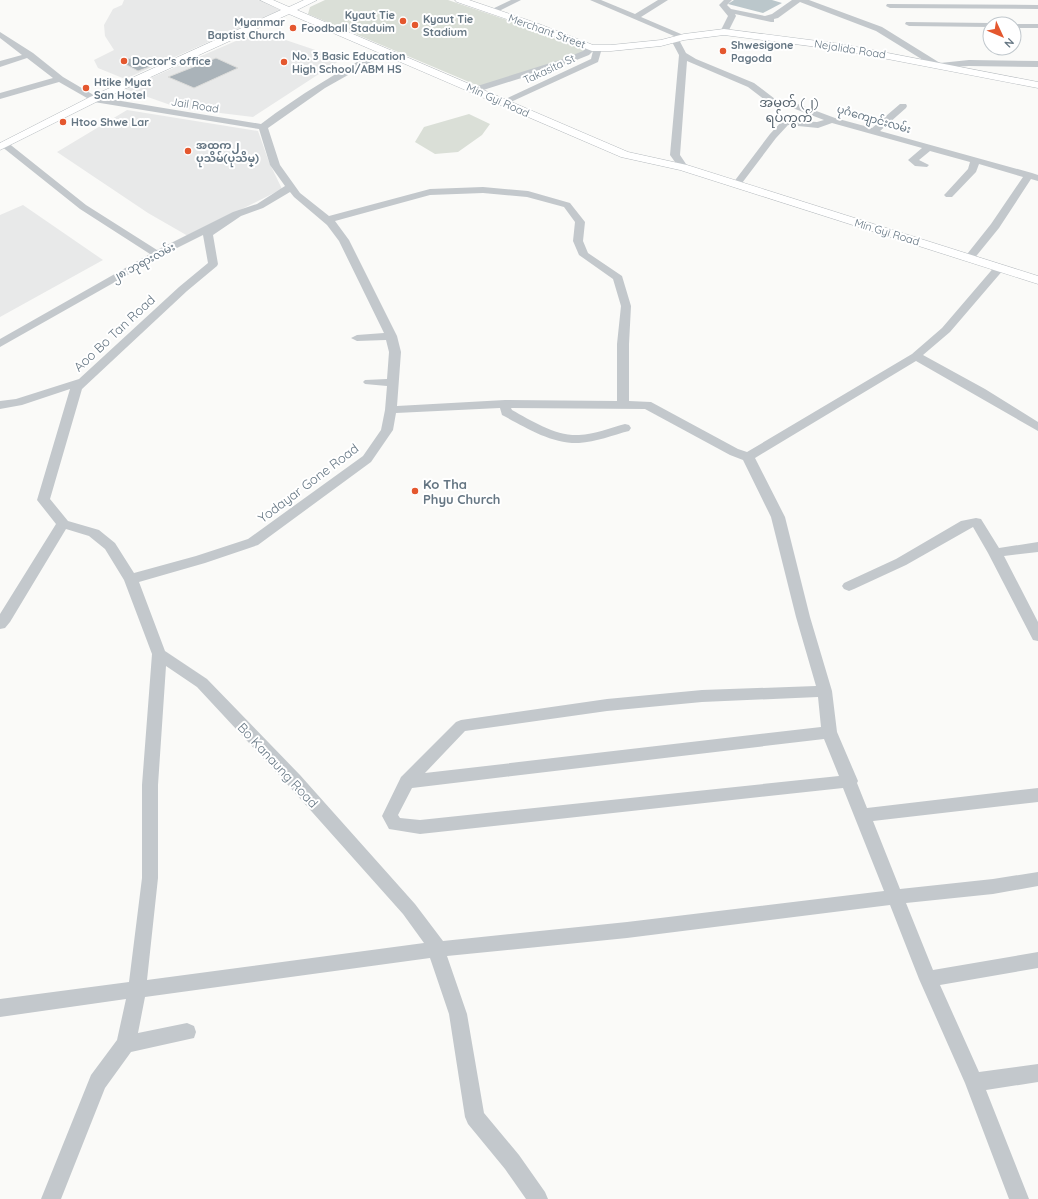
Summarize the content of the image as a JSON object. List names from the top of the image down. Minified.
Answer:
{"streets":{"main road":["Merchant Street","Nejalida Road","Min Gyi Road"],"street":["Takasita St","Jail Road","ပုဂံကျောင်းလမ်း","၂၈ ဘုရားလမ်း","Aoo Bo Tan Road","Yodayar Gone Road","Bo Kanaung Road"]},"crossings":[["Merchant Street","Nejalida Road"],["Merchant Street","Takasita St"],["Takasita St","Min Gyi Road"],["Jail Road","Yodayar Gone Road"],["၂၈ ဘုရားလမ်း","Aoo Bo Tan Road"],["၂၈ ဘုရားလမ်း","Yodayar Gone Road"]],"districts":["အမှတ် (၂) ရပ်ကွက်"],"places":["Kyaut Tie Foodball Staduim","Kyaut Tie Stadium","Myanmar Baptist Church","Shwesigone Pagoda","Doctor's office","No. 3 Basic Education High School/ABM HS","Htike Myat San Hotel","Htoo Shwe Lar","အထက၂ ပုသိမ်(ပုသိမ္)","Ko Tha Phyu Church"],"north":"bottom right"}
